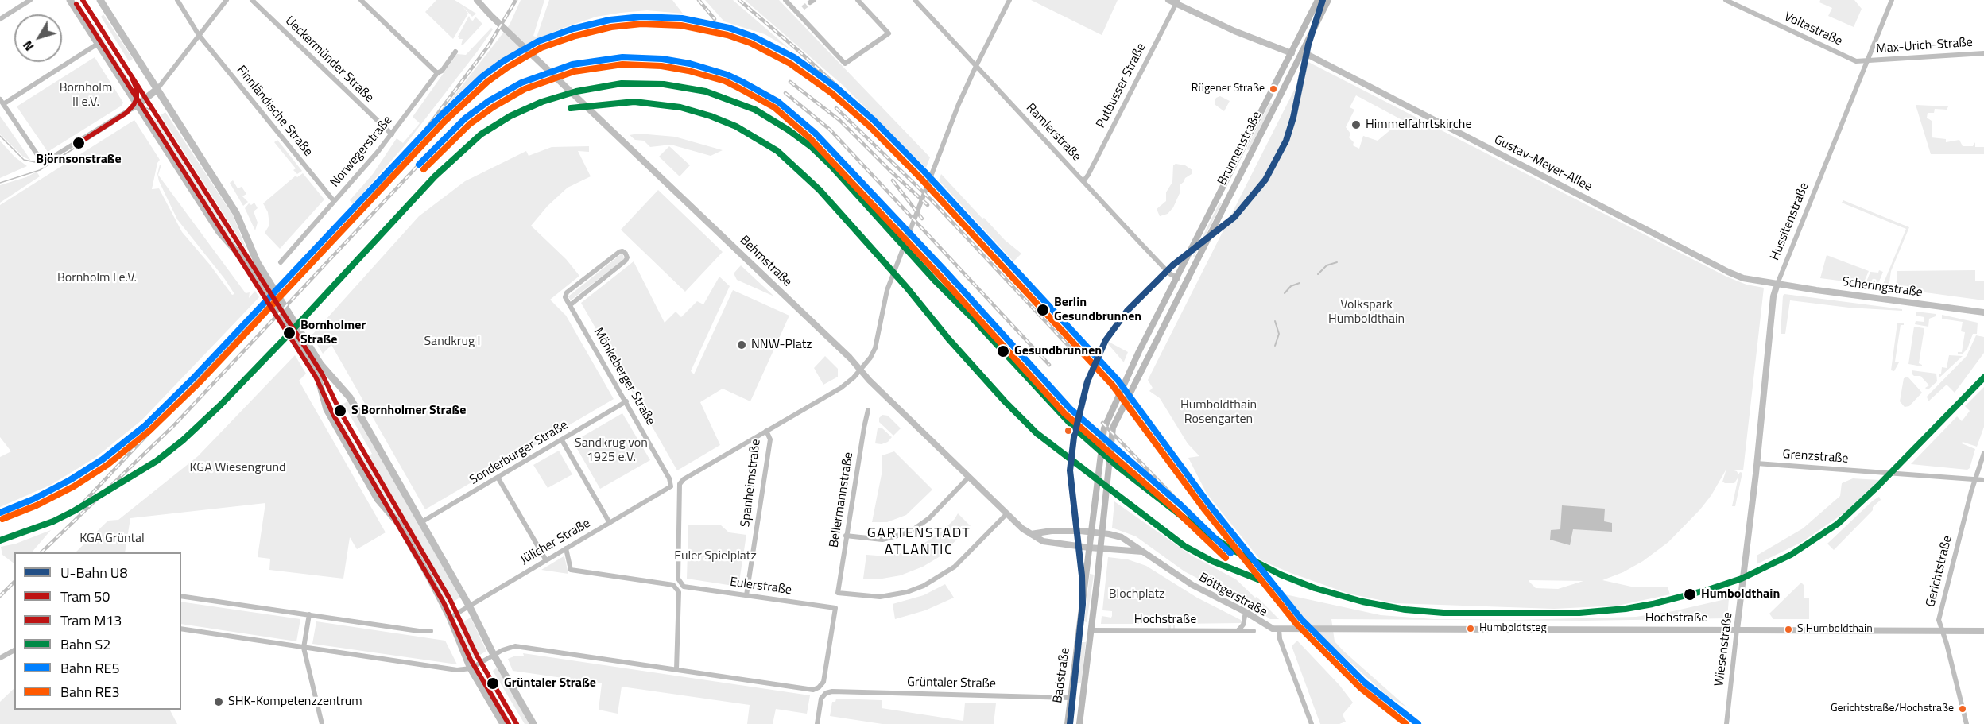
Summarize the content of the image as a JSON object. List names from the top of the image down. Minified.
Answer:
{"streets":{"main road":["Brunnenstraße","Badstraße"],"street":["Voltastraße","Max-Urich-Straße","Ueckermünder Straße","Putbusser Straße","Finnländische Straße","Ramlerstraße","Norwegerstraße","Gustav-Meyer-Allee","Hussitenstraße","Behmstraße","Scheringstraße","Mönkeberger Straße","Sonderburger Straße","Grenzstraße","Spanheimstraße","Bellermannstraße","Jülicher Straße","Gerichtstraße","Eulerstraße","Böttgerstraße","Hochstraße","Wiesenstraße","Grüntaler Straße"]},"crossings":[["Voltastraße","Max-Urich-Straße"],["Voltastraße","Hussitenstraße"],["Max-Urich-Straße","Hussitenstraße"],["Ueckermünder Straße","Norwegerstraße"],["Putbusser Straße","Ramlerstraße"],["Finnländische Straße","Norwegerstraße"],["Ramlerstraße","Brunnenstraße"],["Brunnenstraße","Gustav-Meyer-Allee"],["Brunnenstraße","Badstraße"],["Gustav-Meyer-Allee","Hussitenstraße"],["Gustav-Meyer-Allee","Scheringstraße"],["Hussitenstraße","Scheringstraße"],["Hussitenstraße","Grenzstraße"],["Hussitenstraße","Wiesenstraße"],["Behmstraße","Bellermannstraße"],["Behmstraße","Böttgerstraße"],["Behmstraße","Badstraße"],["Mönkeberger Straße","Sonderburger Straße"],["Mönkeberger Straße","Jülicher Straße"],["Grenzstraße","Gerichtstraße"],["Grenzstraße","Wiesenstraße"],["Spanheimstraße","Eulerstraße"],["Gerichtstraße","Hochstraße"],["Böttgerstraße","Hochstraße"],["Böttgerstraße","Badstraße"],["Hochstraße","Wiesenstraße"],["Hochstraße","Badstraße"],["Badstraße","Grüntaler Straße"]],"districts":["GARTENSTADT ATLANTIC"],"parks":["Bornholm II e.V.","Bornholm I e.V.","Volkspark Humboldthain","Sandkrug I","Humboldthain Rosengarten","Sandkrug von 1925 e.V.","KGA Wiesengrund","KGA Grüntal","Euler Spielplatz","Blochplatz"],"places":["Rügener Straße","Himmelfahrtskirche","Björnsonstraße","Berlin Gesundbrunnen","Bornholmer Straße","NNW-Platz","Gesundbrunnen","S Bornholmer Straße","Humboldthain","Humboldtsteg","S Humboldthain","Grüntaler Straße","SHK-Kompetenzzentrum","Gerichtstraße/Hochstraße"],"lines":["metro line U8","tram line 50","tram line M13","rail line RE5","rail line RE3","rail line S2"],"legend":["U-Bahn U8","Tram 50","Tram M13","Bahn S2","Bahn RE5","Bahn RE3"],"north":"bottom left"}
